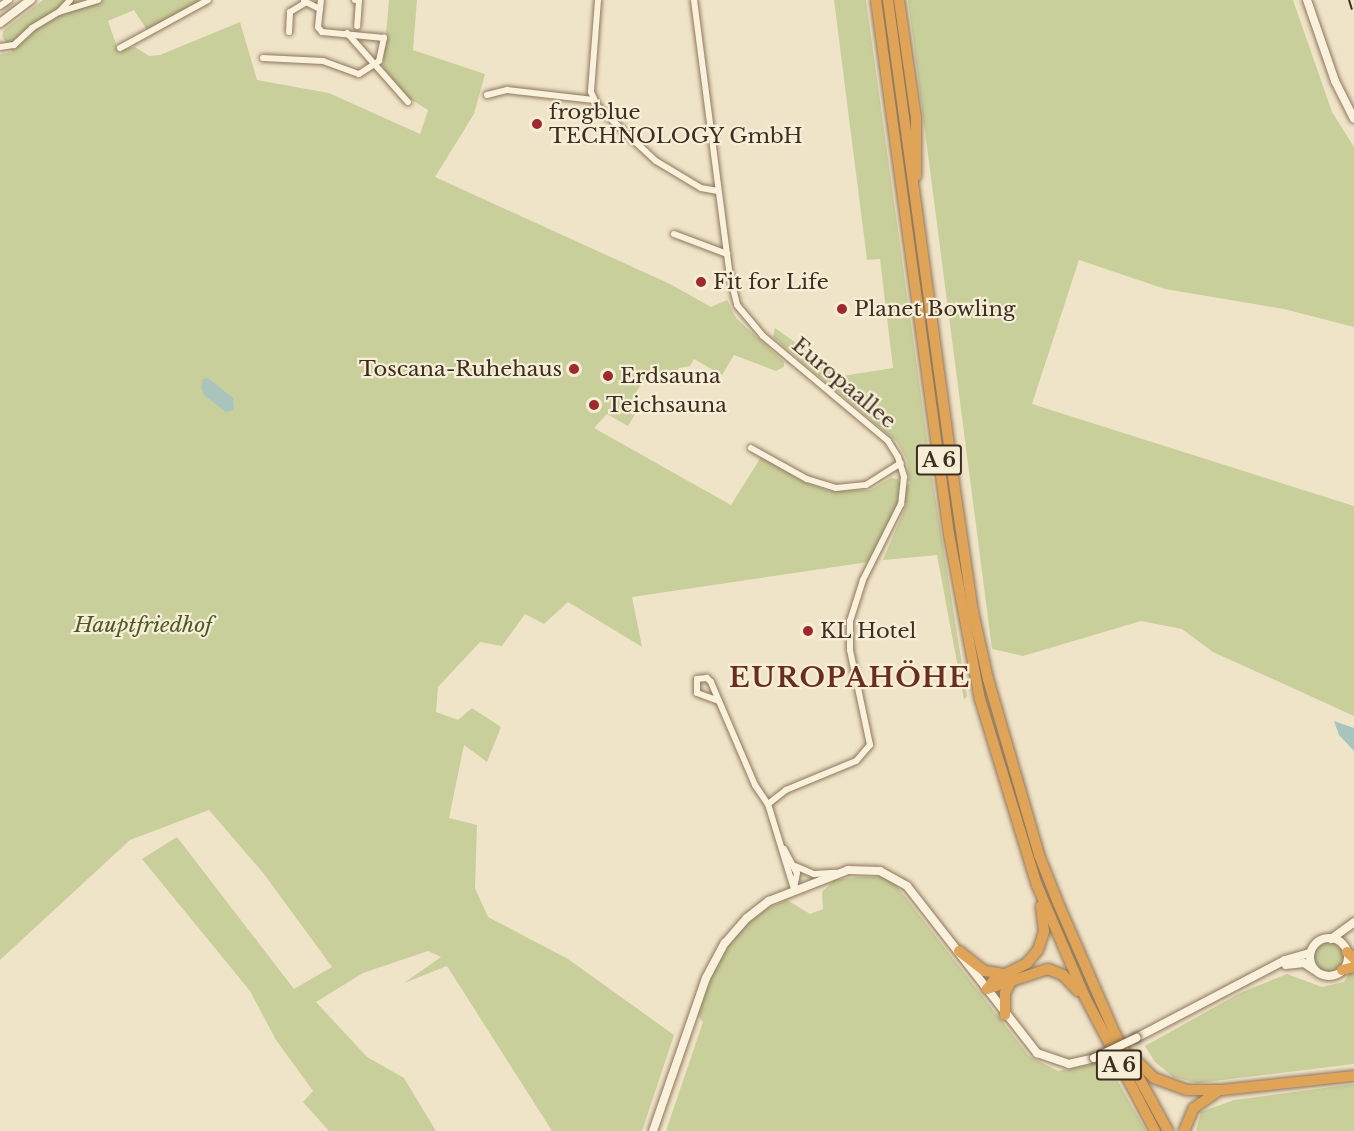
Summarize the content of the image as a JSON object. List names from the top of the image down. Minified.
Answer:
{"streets":{"highway":["A 6"],"street":["Europaallee"]},"districts":["EUROPAHÖHE"],"parks":["Hauptfriedhof"],"places":["frogblue TECHNOLOGY GmbH","Fit for Life","Planet Bowling","Toscana-Ruhehaus","Erdsauna","Teichsauna","KL Hotel"]}
